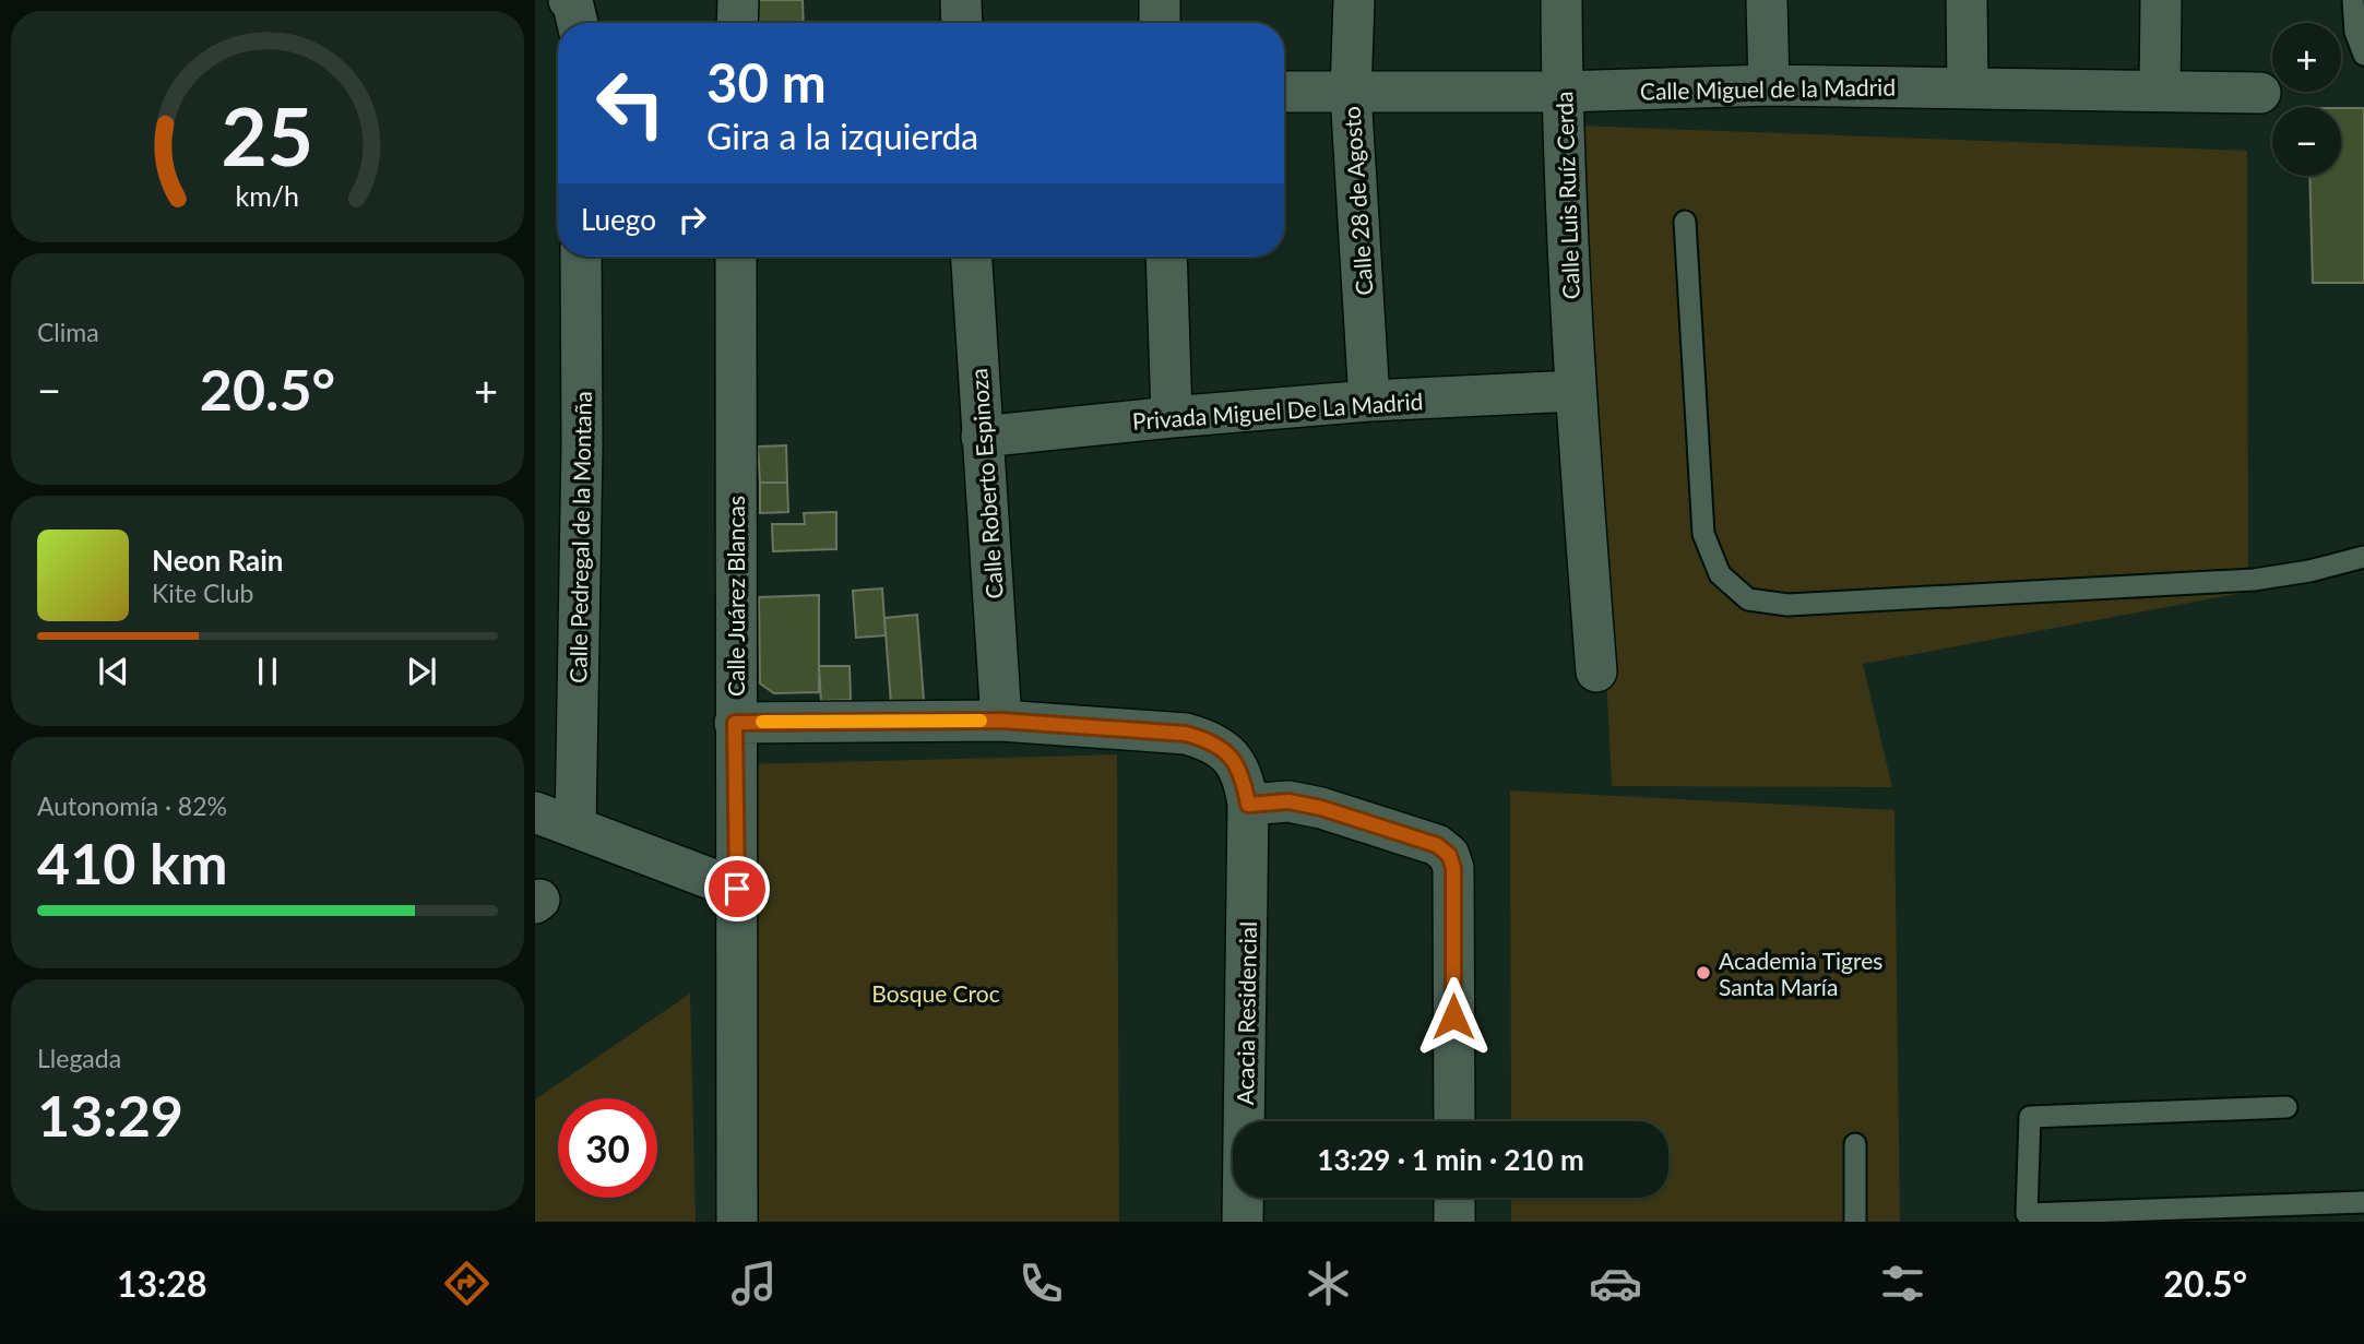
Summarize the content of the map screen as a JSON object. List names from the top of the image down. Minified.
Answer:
{"streets":{"street":["Calle Miguel de la Madrid","Calle Luis Ruíz Cerda","Calle 28 de Agosto","Privada Miguel De La Madrid","Calle Roberto Espinoza","Calle Pedregal de la Montaña","Calle Juárez Blancas","Acacia Residencial"]},"crossings":[["Calle Miguel de la Madrid","Calle Luis Ruíz Cerda"],["Calle Miguel de la Madrid","Calle 28 de Agosto"],["Calle Luis Ruíz Cerda","Privada Miguel De La Madrid"],["Calle 28 de Agosto","Privada Miguel De La Madrid"],["Privada Miguel De La Madrid","Calle Roberto Espinoza"],["Calle Roberto Espinoza","Acacia Residencial"],["Calle Juárez Blancas","Acacia Residencial"]],"parks":["Bosque Croc"],"places":["Academia Tigres Santa María"],"page":{"map_buttons":["+","−"],"turn":["30 m","Gira a la izquierda"],"then":"Luego","tile":["Clima",["Autonomía · 82%","410 km"],["Llegada","13:29"]],"heat":["−","20.5°","+"],"song":["Neon Rain","Kite Club"],"limit":"30","trip":"13:29 · 1 min · 210 m","tabs":["13:28","20.5°"],"gauge":["25","km/h"]}}
